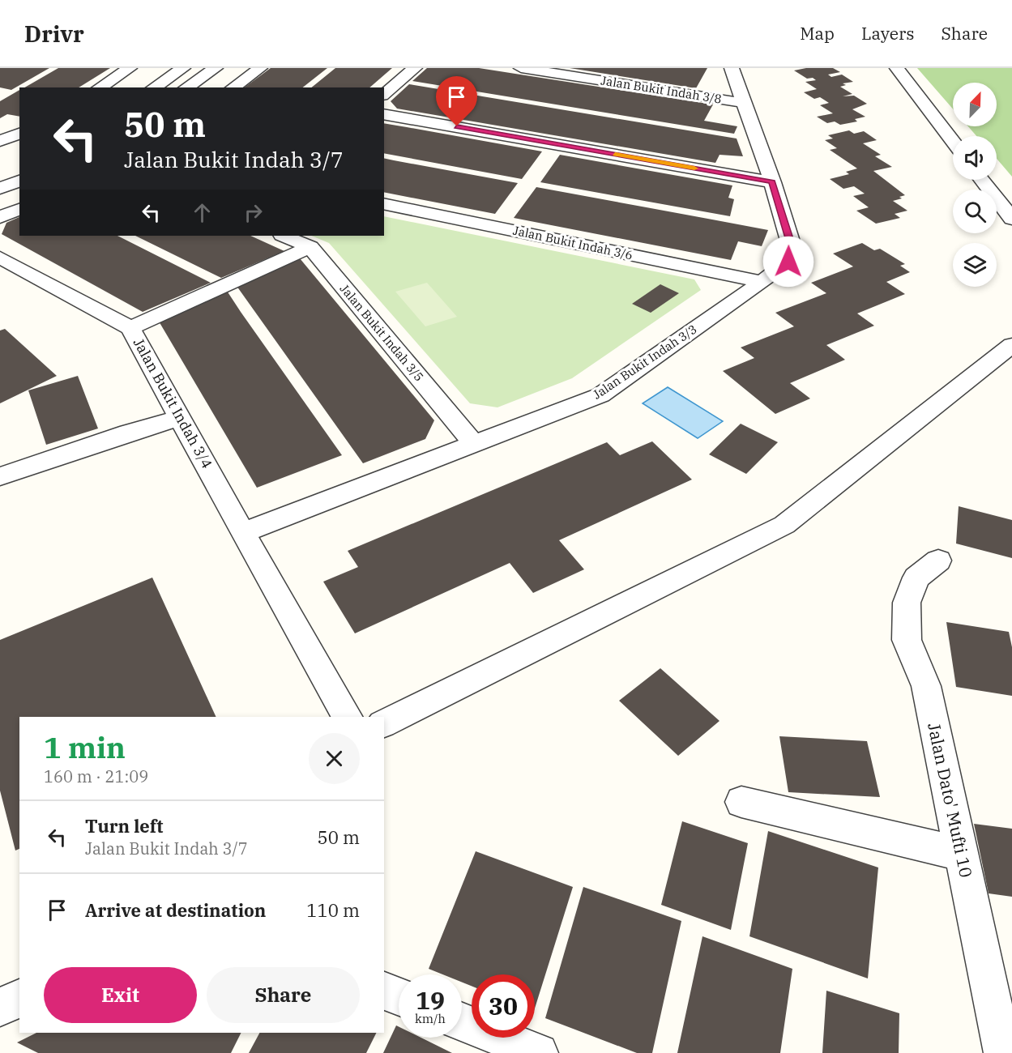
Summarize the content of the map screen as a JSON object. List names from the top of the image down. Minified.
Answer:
{"streets":{"street":["Jalan Bukit Indah 3/8","Jalan Bukit Indah 3/6","Jalan Bukit Indah 3/5","Jalan Bukit Indah 3/3","Jalan Bukit Indah 3/4","Jalan Dato' Mufti 10"]},"crossings":[["Jalan Bukit Indah 3/8","Jalan Bukit Indah 3/3"],["Jalan Bukit Indah 3/6","Jalan Bukit Indah 3/3"],["Jalan Bukit Indah 3/5","Jalan Bukit Indah 3/3"],["Jalan Bukit Indah 3/3","Jalan Bukit Indah 3/4"]],"north":"top right","page":{"header":"Drivr","nav":["Map","Layers","Share"],"turn":["50 m","Jalan Bukit Indah 3/7"],"heading":["1 min","160 m · 21:09"],"list":[{"name":"Turn left","note":"Jalan Bukit Indah 3/7","value":"50 m"},{"name":"Arrive at destination","value":"110 m"}],"buttons":["Exit","Share"],"speed":"19 km/h","limit":"30"}}
